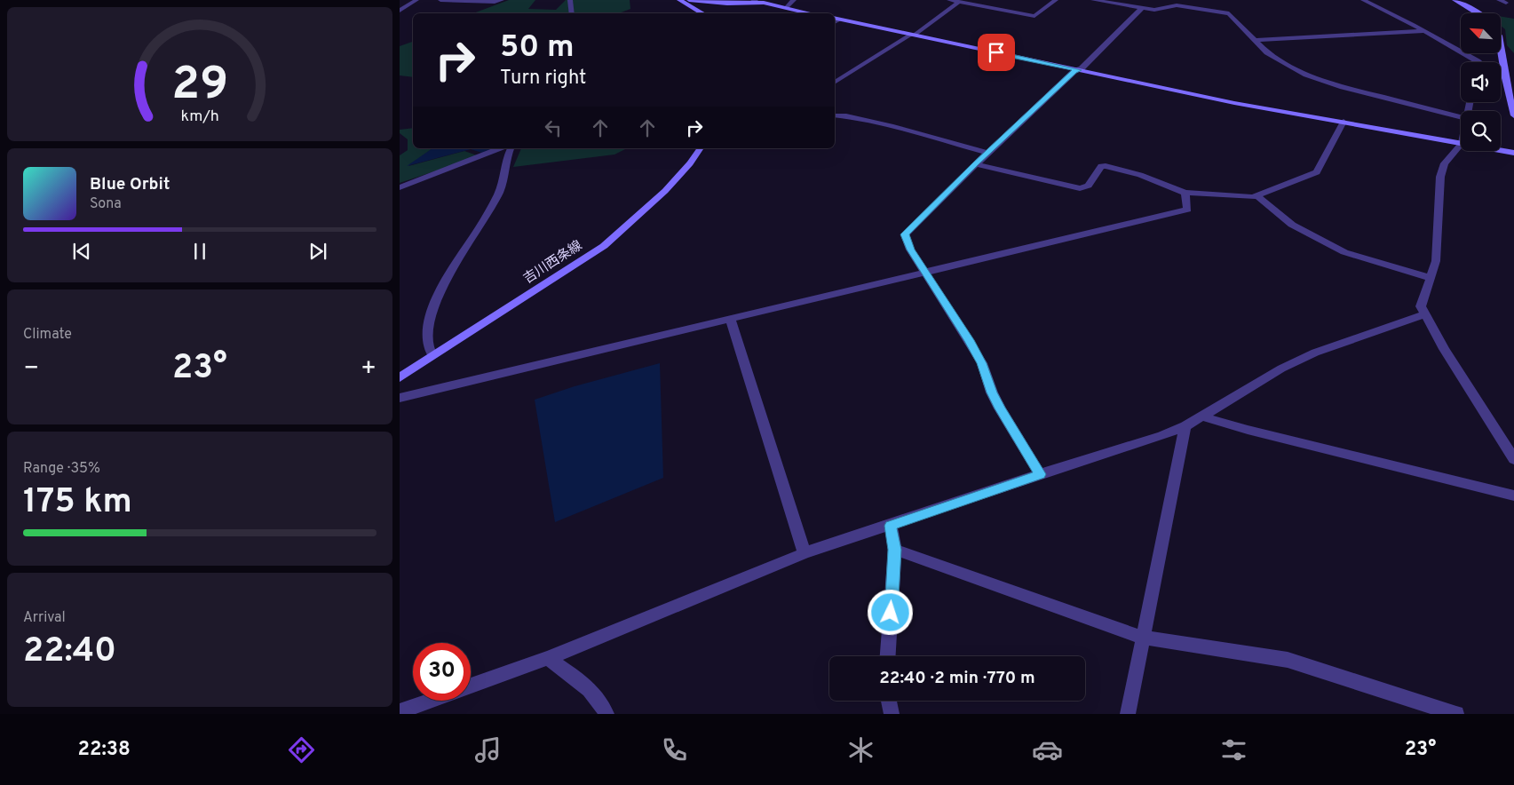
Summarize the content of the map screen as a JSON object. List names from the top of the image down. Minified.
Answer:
{"streets":{"street":["吉川西条線"]},"north":"top left","page":{"turn":["50 m","Turn right"],"song":["Blue Orbit","Sona"],"tile":["Climate",["Range · 35%","175 km"],["Arrival","22:40"]],"heat":["−","23°","+"],"limit":"30","trip":"22:40 · 2 min · 770 m","tabs":["22:38","23°"],"gauge":["29","km/h"]}}
